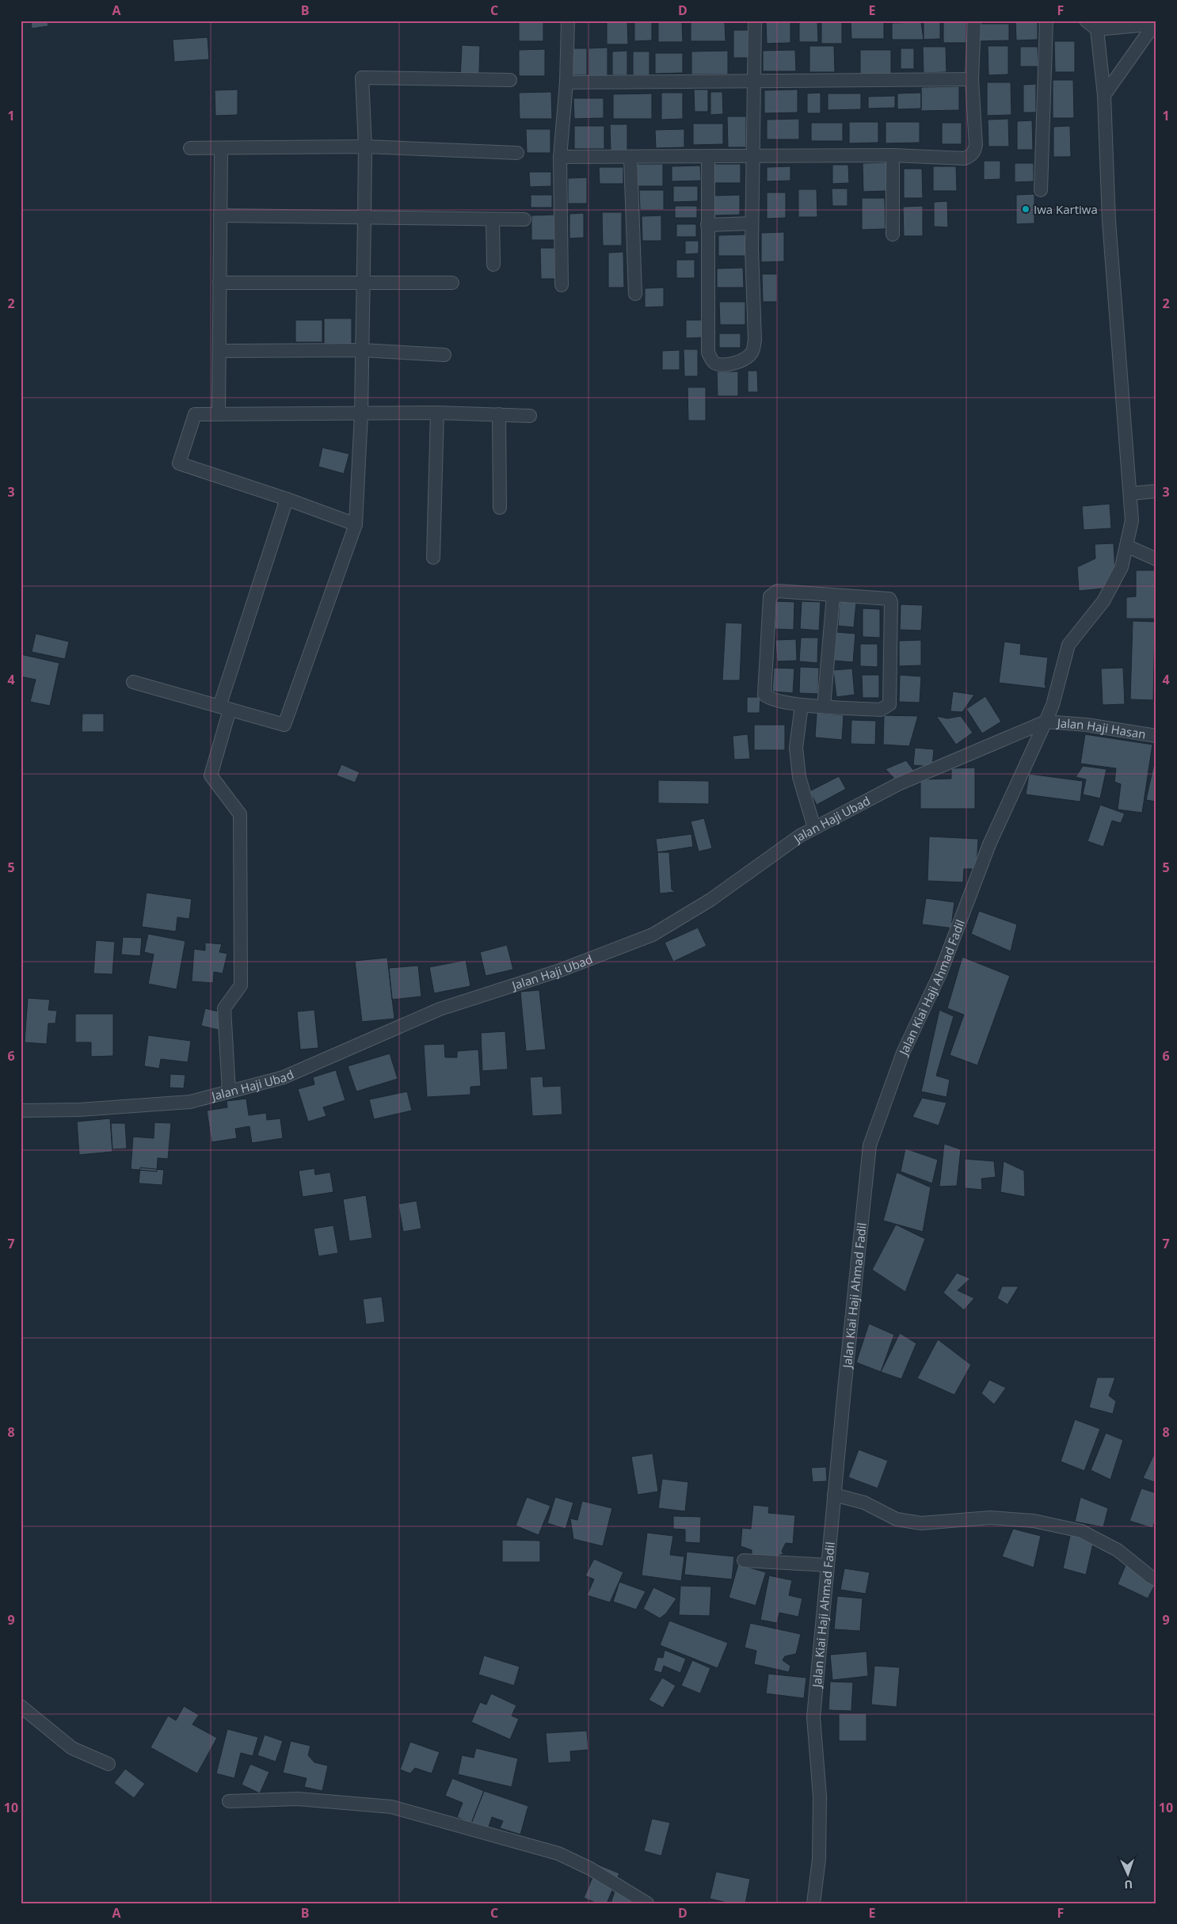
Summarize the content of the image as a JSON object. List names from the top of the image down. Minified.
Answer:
{"streets":{"street":["Jalan Haji Hasan","Jalan Haji Ubad","Jalan Kiai Haji Ahmad Fadil"]},"crossings":[["Jalan Haji Hasan","Jalan Haji Ubad"],["Jalan Haji Hasan","Jalan Kiai Haji Ahmad Fadil"],["Jalan Haji Ubad","Jalan Kiai Haji Ahmad Fadil"]],"places":["Iwa Kartiwa"],"north":"bottom","grid":{"columns":["A","B","C","D","E","F"],"rows":["1","2","3","4","5","6","7","8","9","10"]}}
